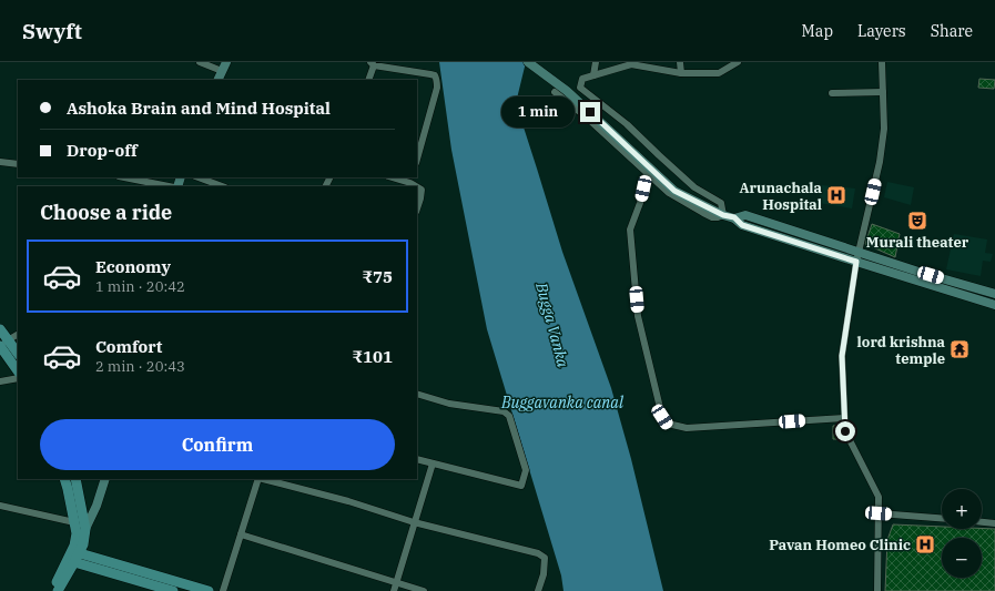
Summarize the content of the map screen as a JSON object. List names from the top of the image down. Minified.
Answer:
{"water":["Bugga Vanka","Buggavanka canal"],"places":{"hospital":["Arunachala Hospital","Pavan Homeo Clinic"],"theatre":["Murali theater"],"temple":["lord krishna temple"]},"page":{"header":"Swyft","nav":["Map","Layers","Share"],"banner":["Ashoka Brain and Mind Hospital","Drop-off"],"bubble":"1 min","heading":"Choose a ride","list":[{"name":"Economy","note":"1 min · 20:42","value":"₹75"},{"name":"Comfort","note":"2 min · 20:43","value":"₹101"}],"buttons":"Confirm","map_buttons":["+","−"]}}
